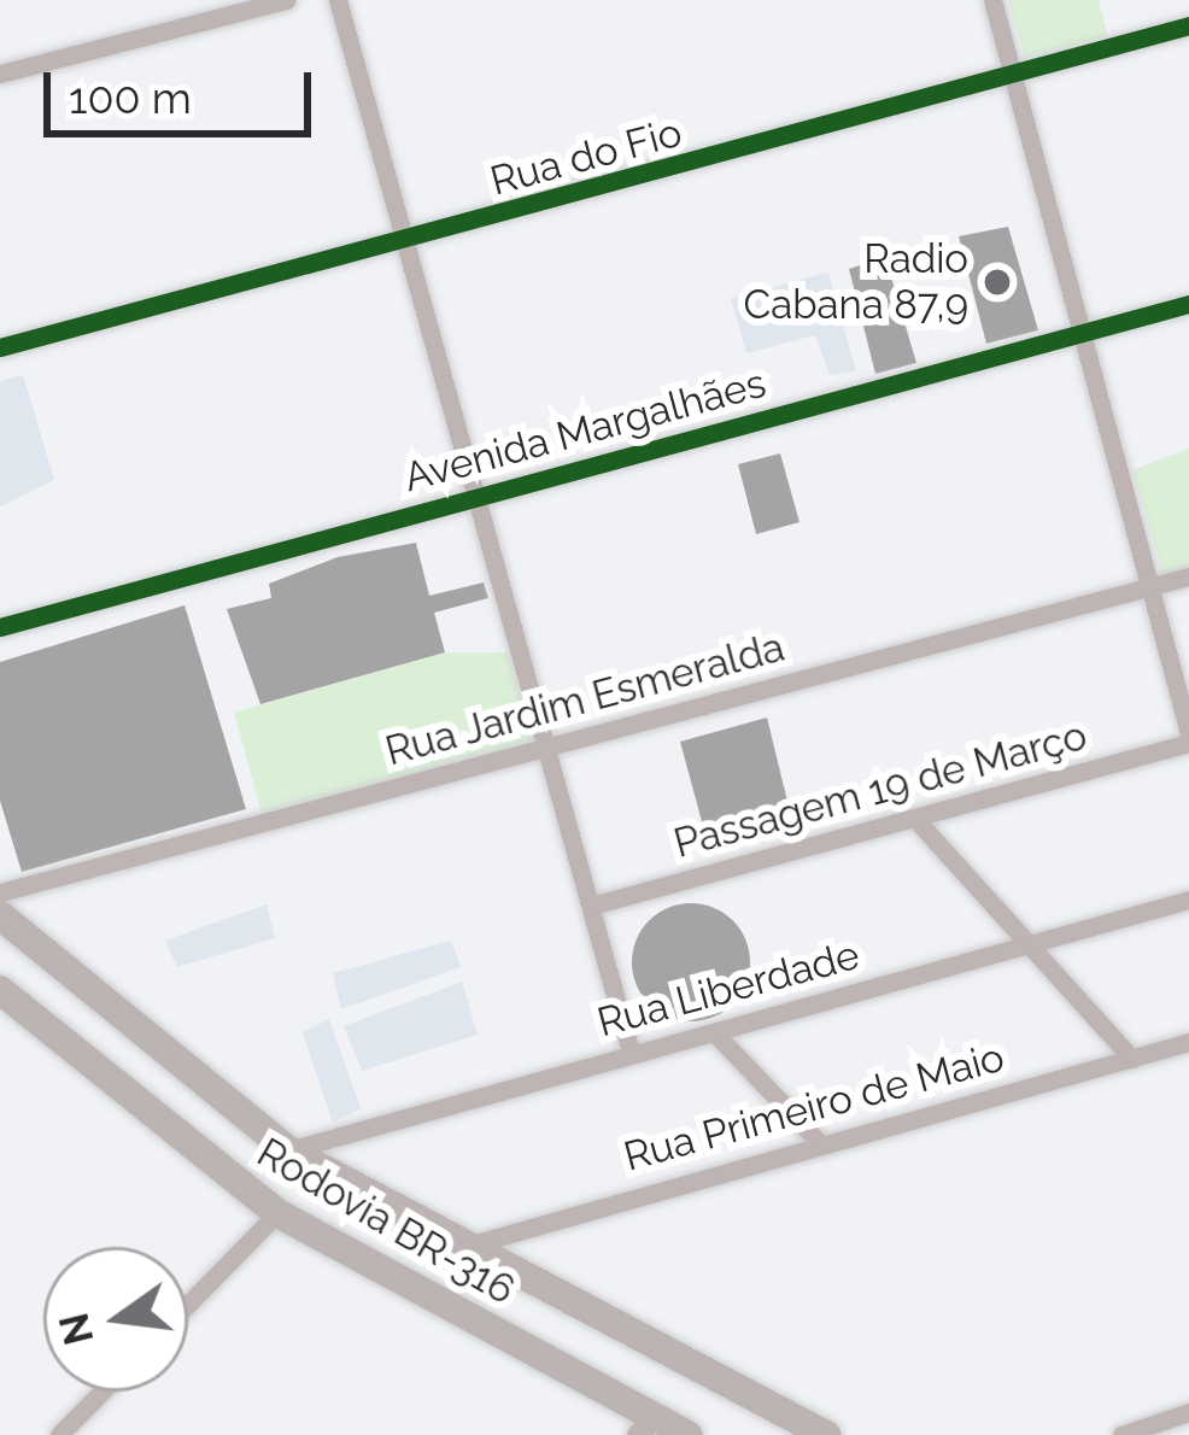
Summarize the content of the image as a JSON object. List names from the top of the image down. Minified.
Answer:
{"streets":{"highway":["Rodovia BR-316"],"street":["Rua do Fio","Avenida Margalhães","Rua Jardim Esmeralda","Passagem 19 de Março","Rua Liberdade","Rua Primeiro de Maio"]},"places":["Radio Cabana 87,9"],"scale_bar":"100 m","north":"left"}
